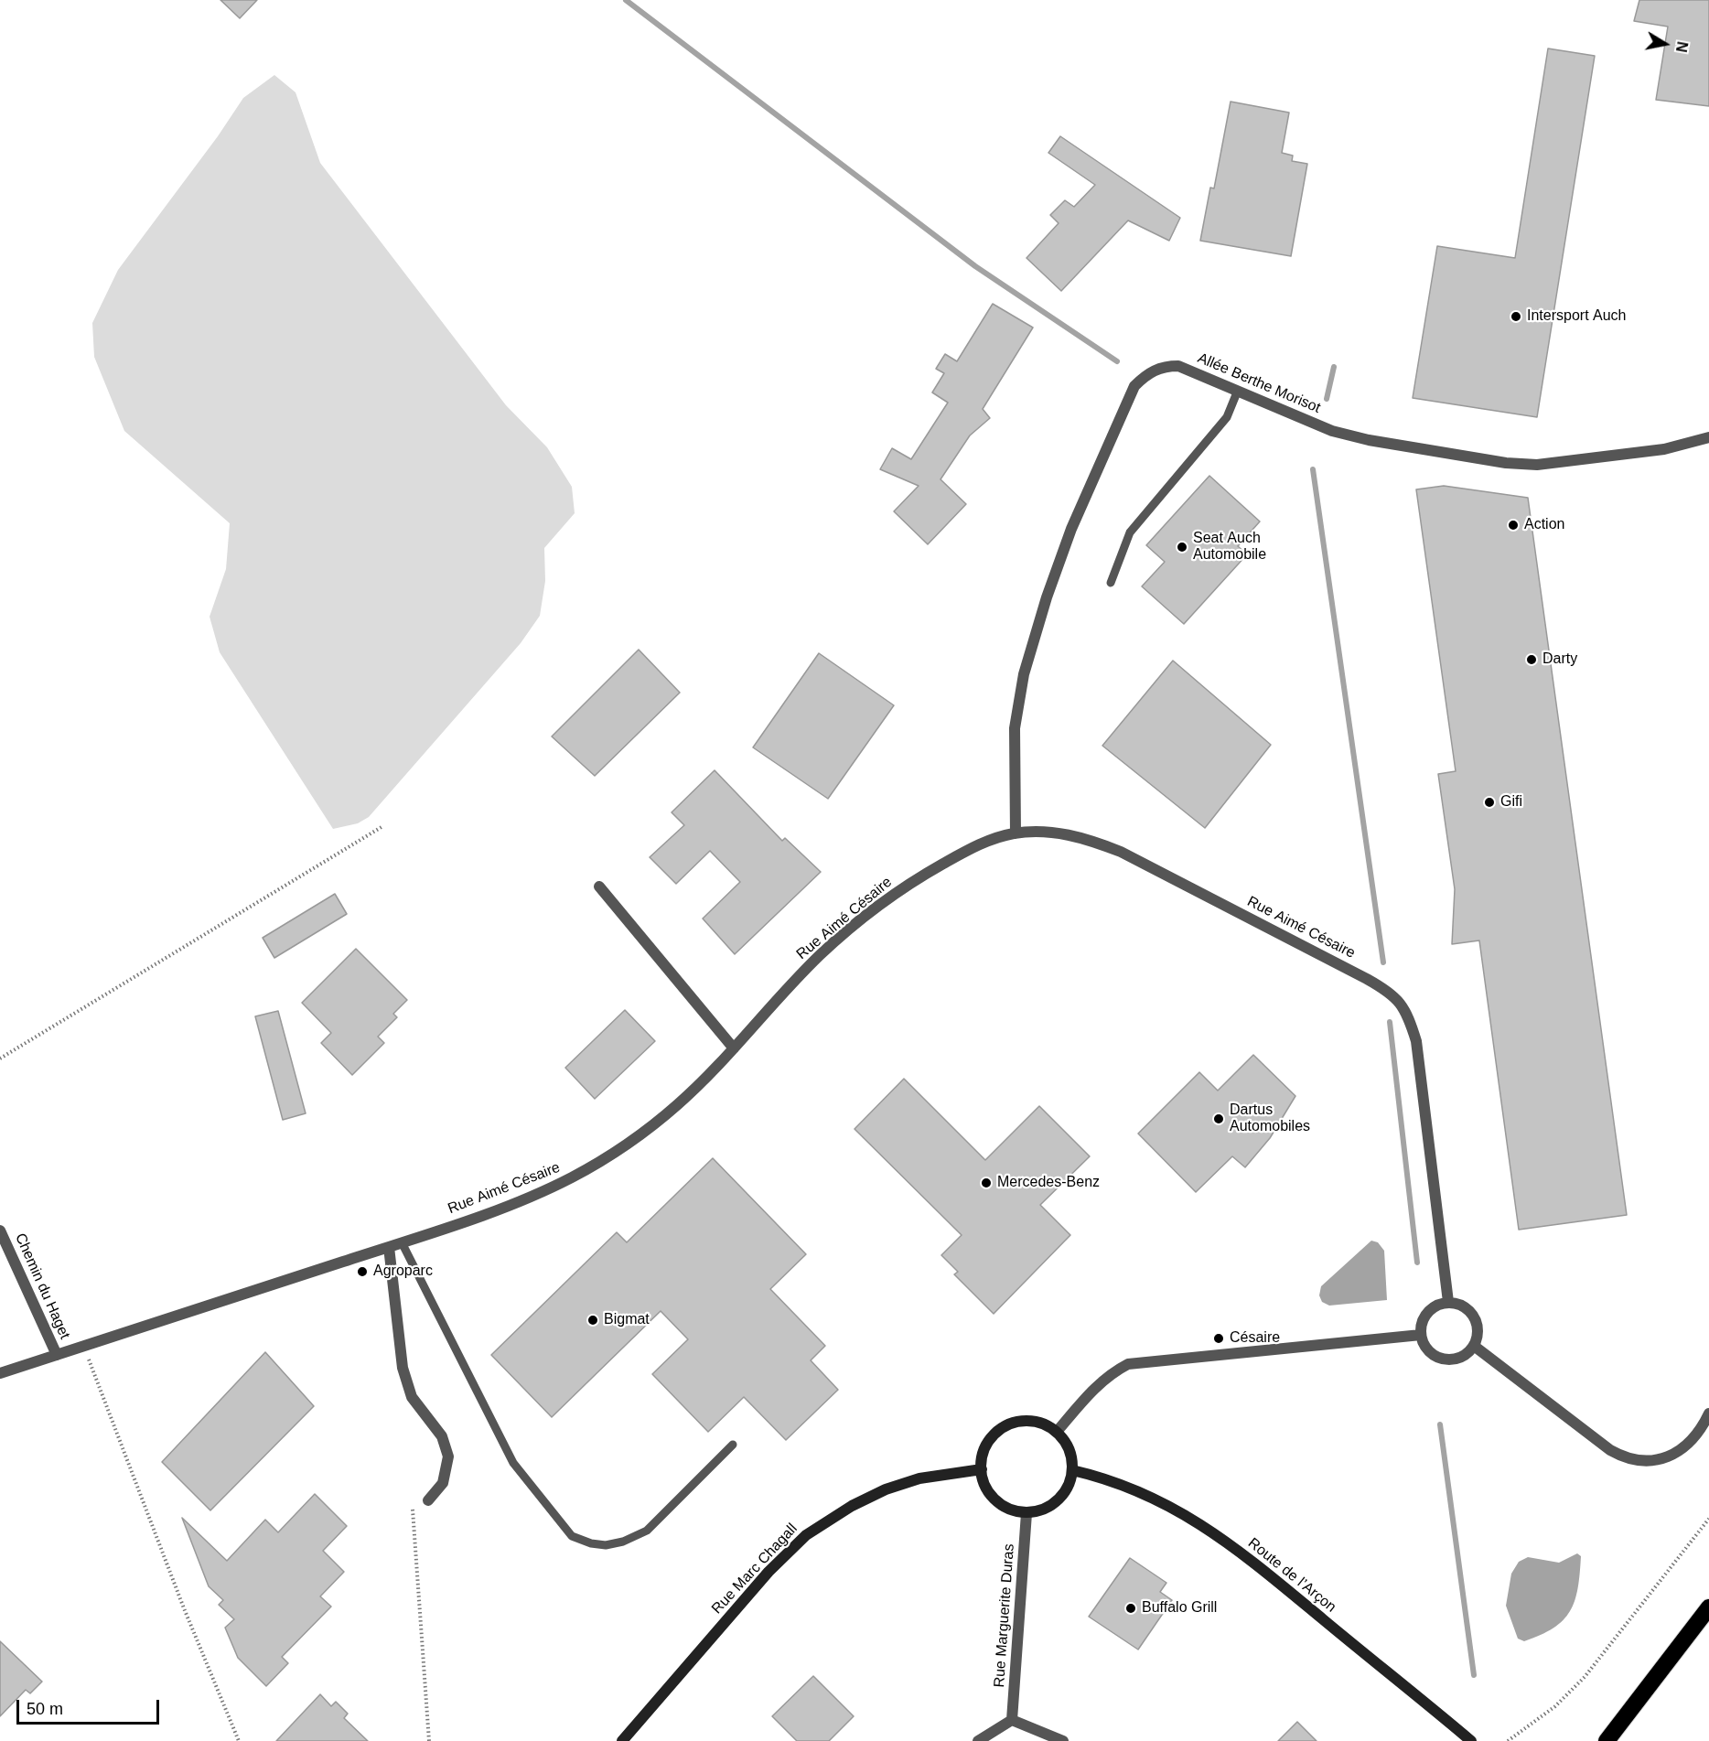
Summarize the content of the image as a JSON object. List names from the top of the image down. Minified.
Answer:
{"streets":{"street":["Allée Berthe Morisot","Rue Aimé Césaire","Chemin du Haget","Rue Marc Chagall","Route de l’Arçon","Rue Marguerite Duras"]},"crossings":[["Allée Berthe Morisot","Rue Aimé Césaire"],["Rue Aimé Césaire","Chemin du Haget"],["Rue Marc Chagall","Route de l’Arçon"],["Rue Marc Chagall","Rue Marguerite Duras"],["Route de l’Arçon","Rue Marguerite Duras"]],"places":["Intersport Auch","Action","Seat Auch Automobile","Darty","Gifi","Dartus Automobiles","Mercedes-Benz","Agroparc","Bigmat","Césaire","Buffalo Grill"],"scale_bar":"50 m","north":"right"}
